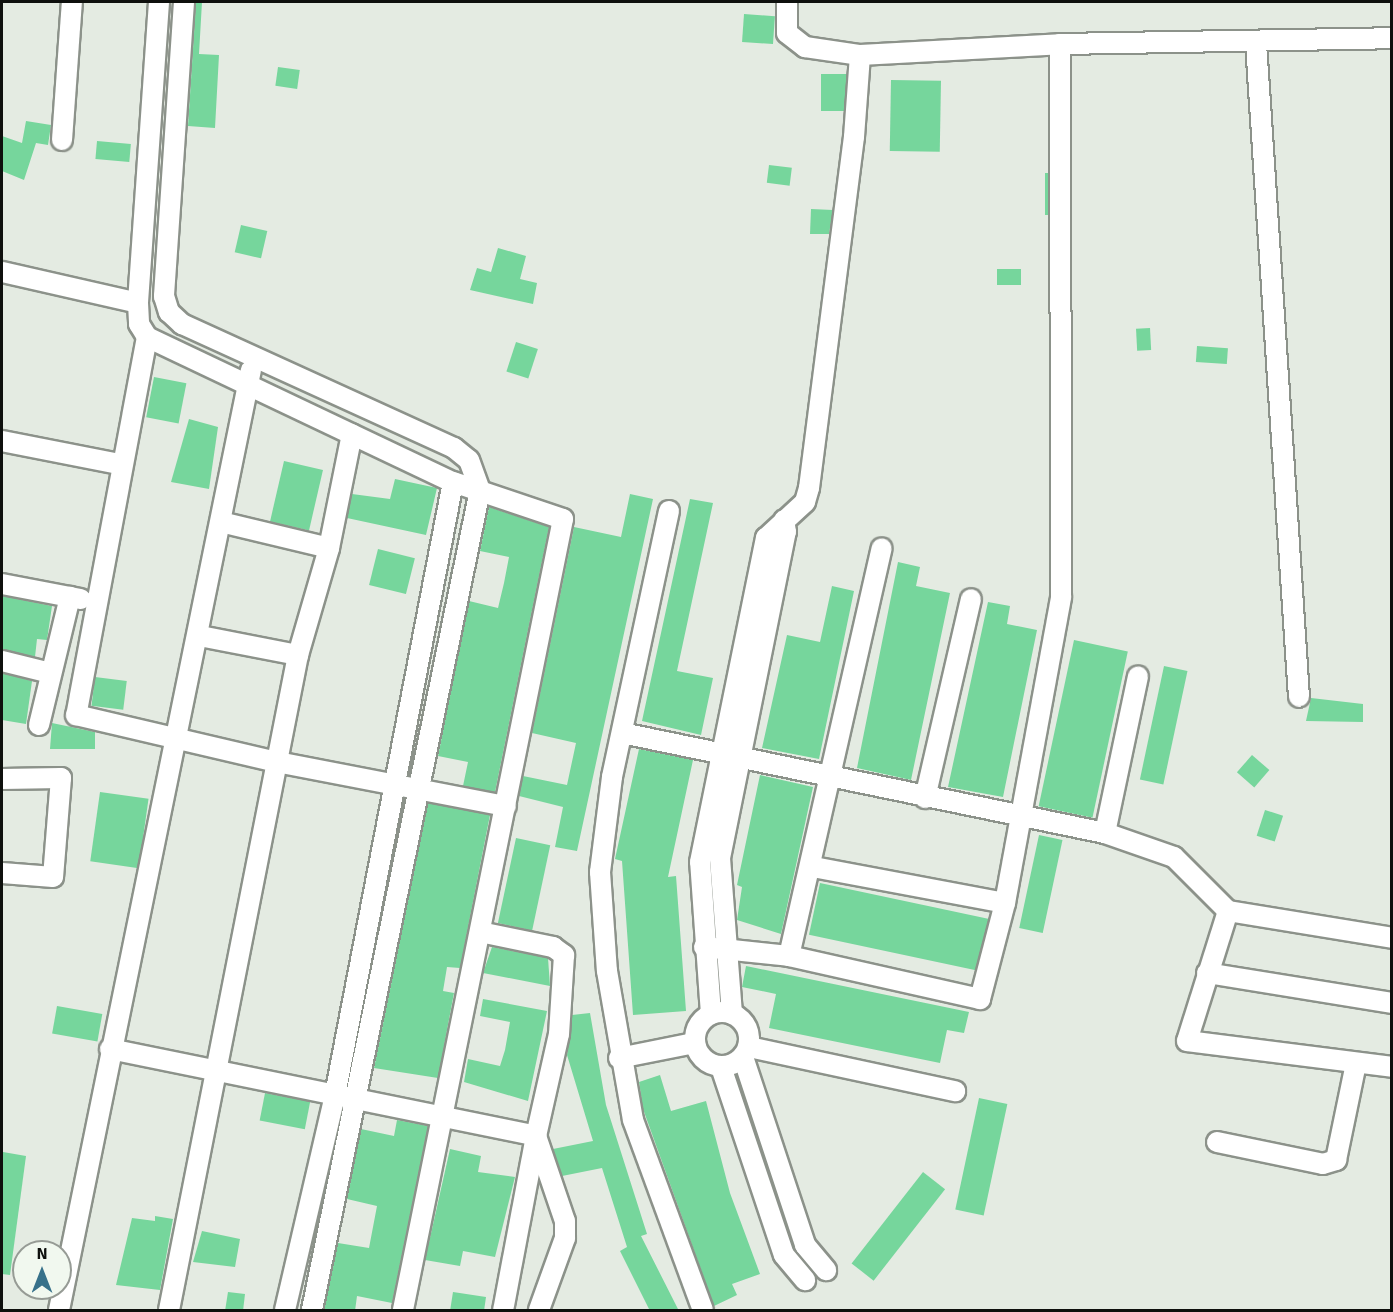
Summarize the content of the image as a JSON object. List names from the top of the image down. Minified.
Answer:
{"north":"top"}
